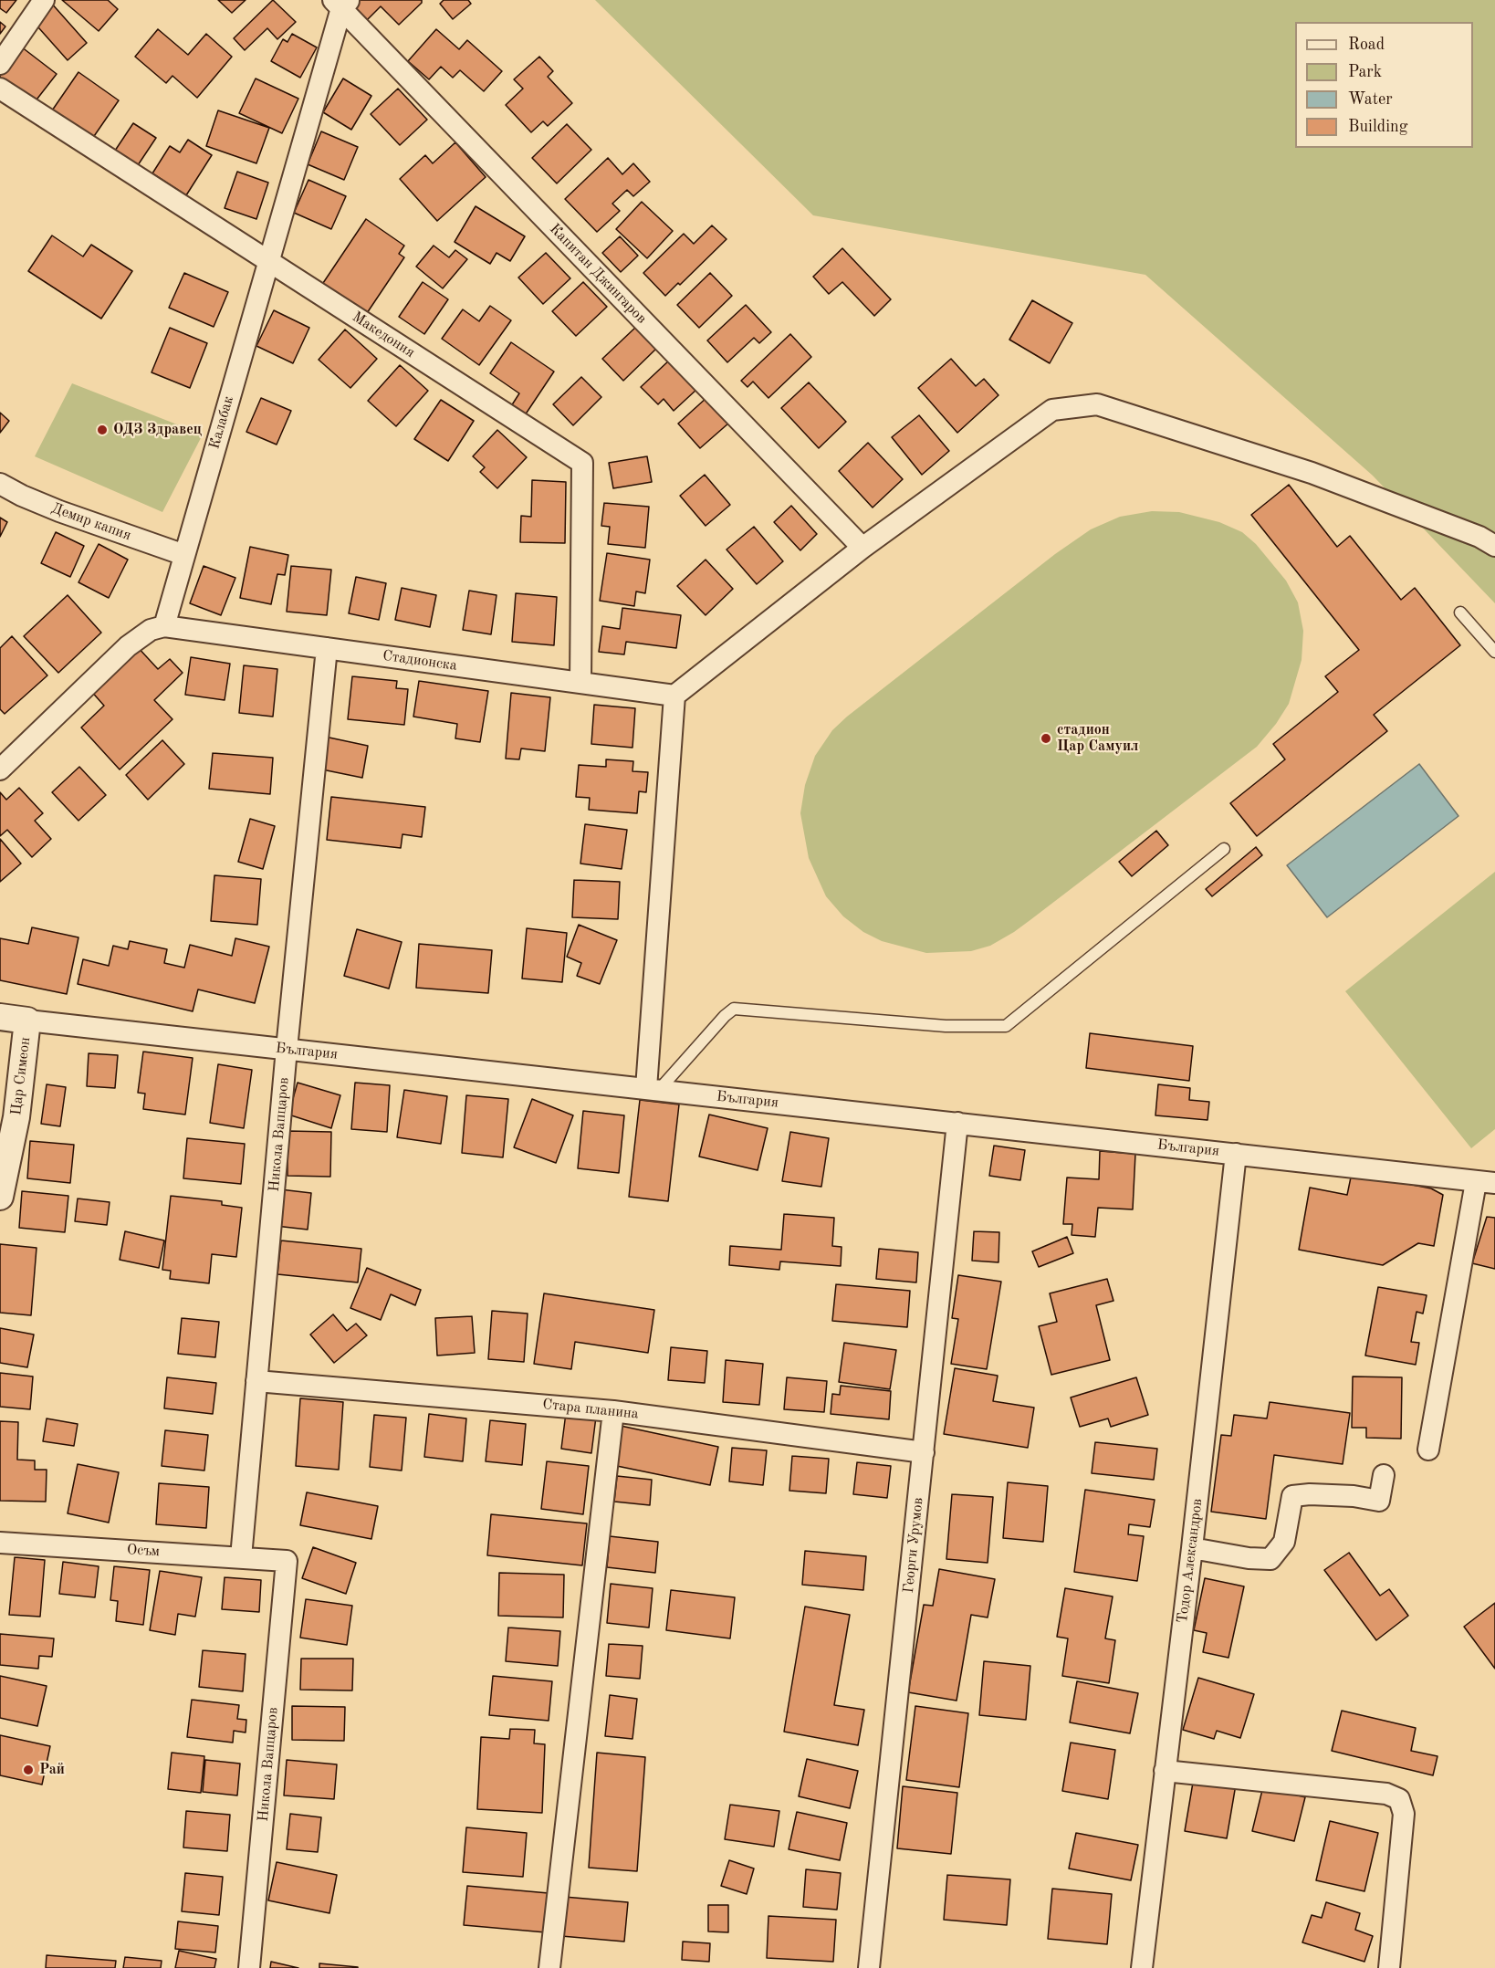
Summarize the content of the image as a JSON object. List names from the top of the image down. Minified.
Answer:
{"streets":{"street":["Капитан Джингаров","Македония","Калабак","Демир капия","Стадионска","България","Цар Симеон","Никола Вапцаров","Стара планина","Георги Урумов","Осъм","Тодор Александров"]},"crossings":[["Капитан Джингаров","Калабак"],["Македония","Калабак"],["Македония","Стадионска"],["Калабак","Демир капия"],["Калабак","Стадионска"],["Стадионска","Никола Вапцаров"],["България","Цар Симеон"],["България","Никола Вапцаров"],["България","Георги Урумов"],["България","Тодор Александров"],["Никола Вапцаров","Стара планина"],["Никола Вапцаров","Осъм"],["Стара планина","Георги Урумов"]],"places":["ОДЗ Здравец","стадион Цар Самуил","Рай"],"legend":["Road","Park","Water","Building"]}
